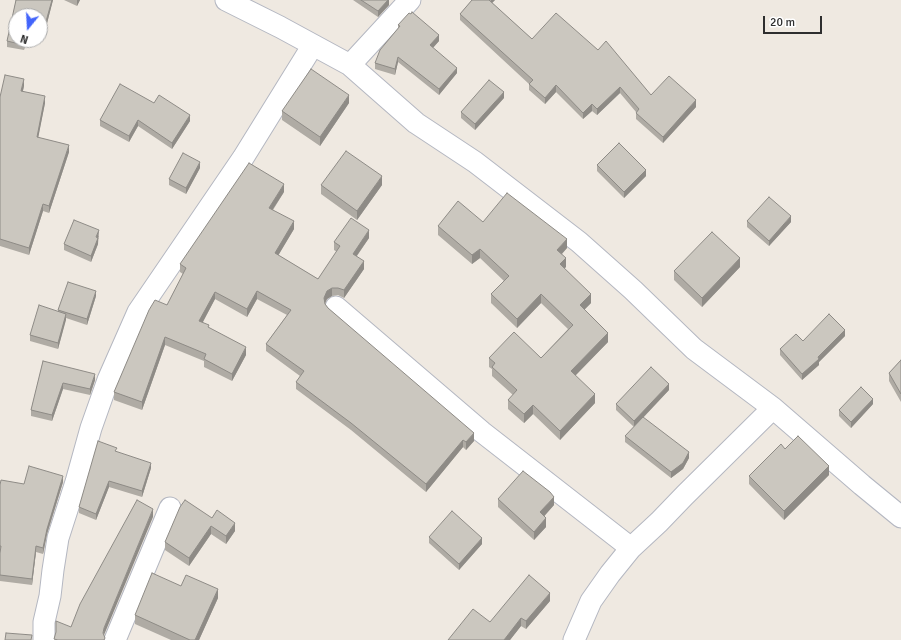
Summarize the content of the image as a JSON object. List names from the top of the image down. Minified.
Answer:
{"scale_bar":"20 m","north":"bottom"}
